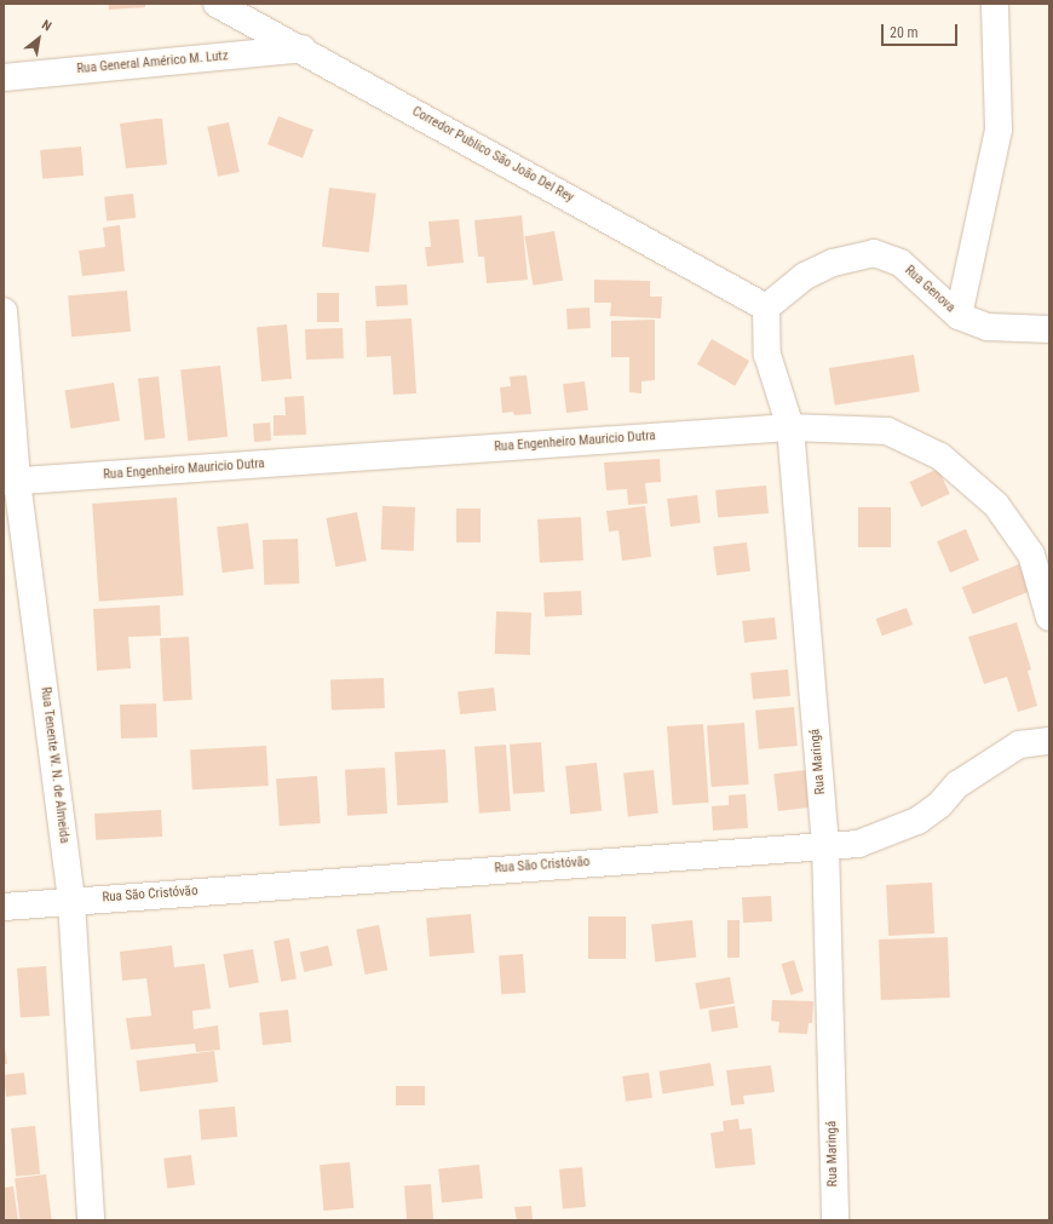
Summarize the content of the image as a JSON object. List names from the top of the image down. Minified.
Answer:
{"streets":{"street":["Rua General Américo M. Lutz","Corredor Publico São João Del Rey","Rua Genova","Rua Engenheiro Mauricio Dutra","Rua Maringá","Rua Tenente W. N. de Almeida","Rua São Cristóvão"]},"crossings":[["Rua General Américo M. Lutz","Corredor Publico São João Del Rey"],["Corredor Publico São João Del Rey","Rua Genova"],["Corredor Publico São João Del Rey","Rua Maringá"],["Rua Genova","Rua Maringá"],["Rua Engenheiro Mauricio Dutra","Rua Maringá"],["Rua Engenheiro Mauricio Dutra","Rua Tenente W. N. de Almeida"],["Rua Maringá","Rua São Cristóvão"],["Rua Tenente W. N. de Almeida","Rua São Cristóvão"]],"scale_bar":"20 m","north":"top right"}
